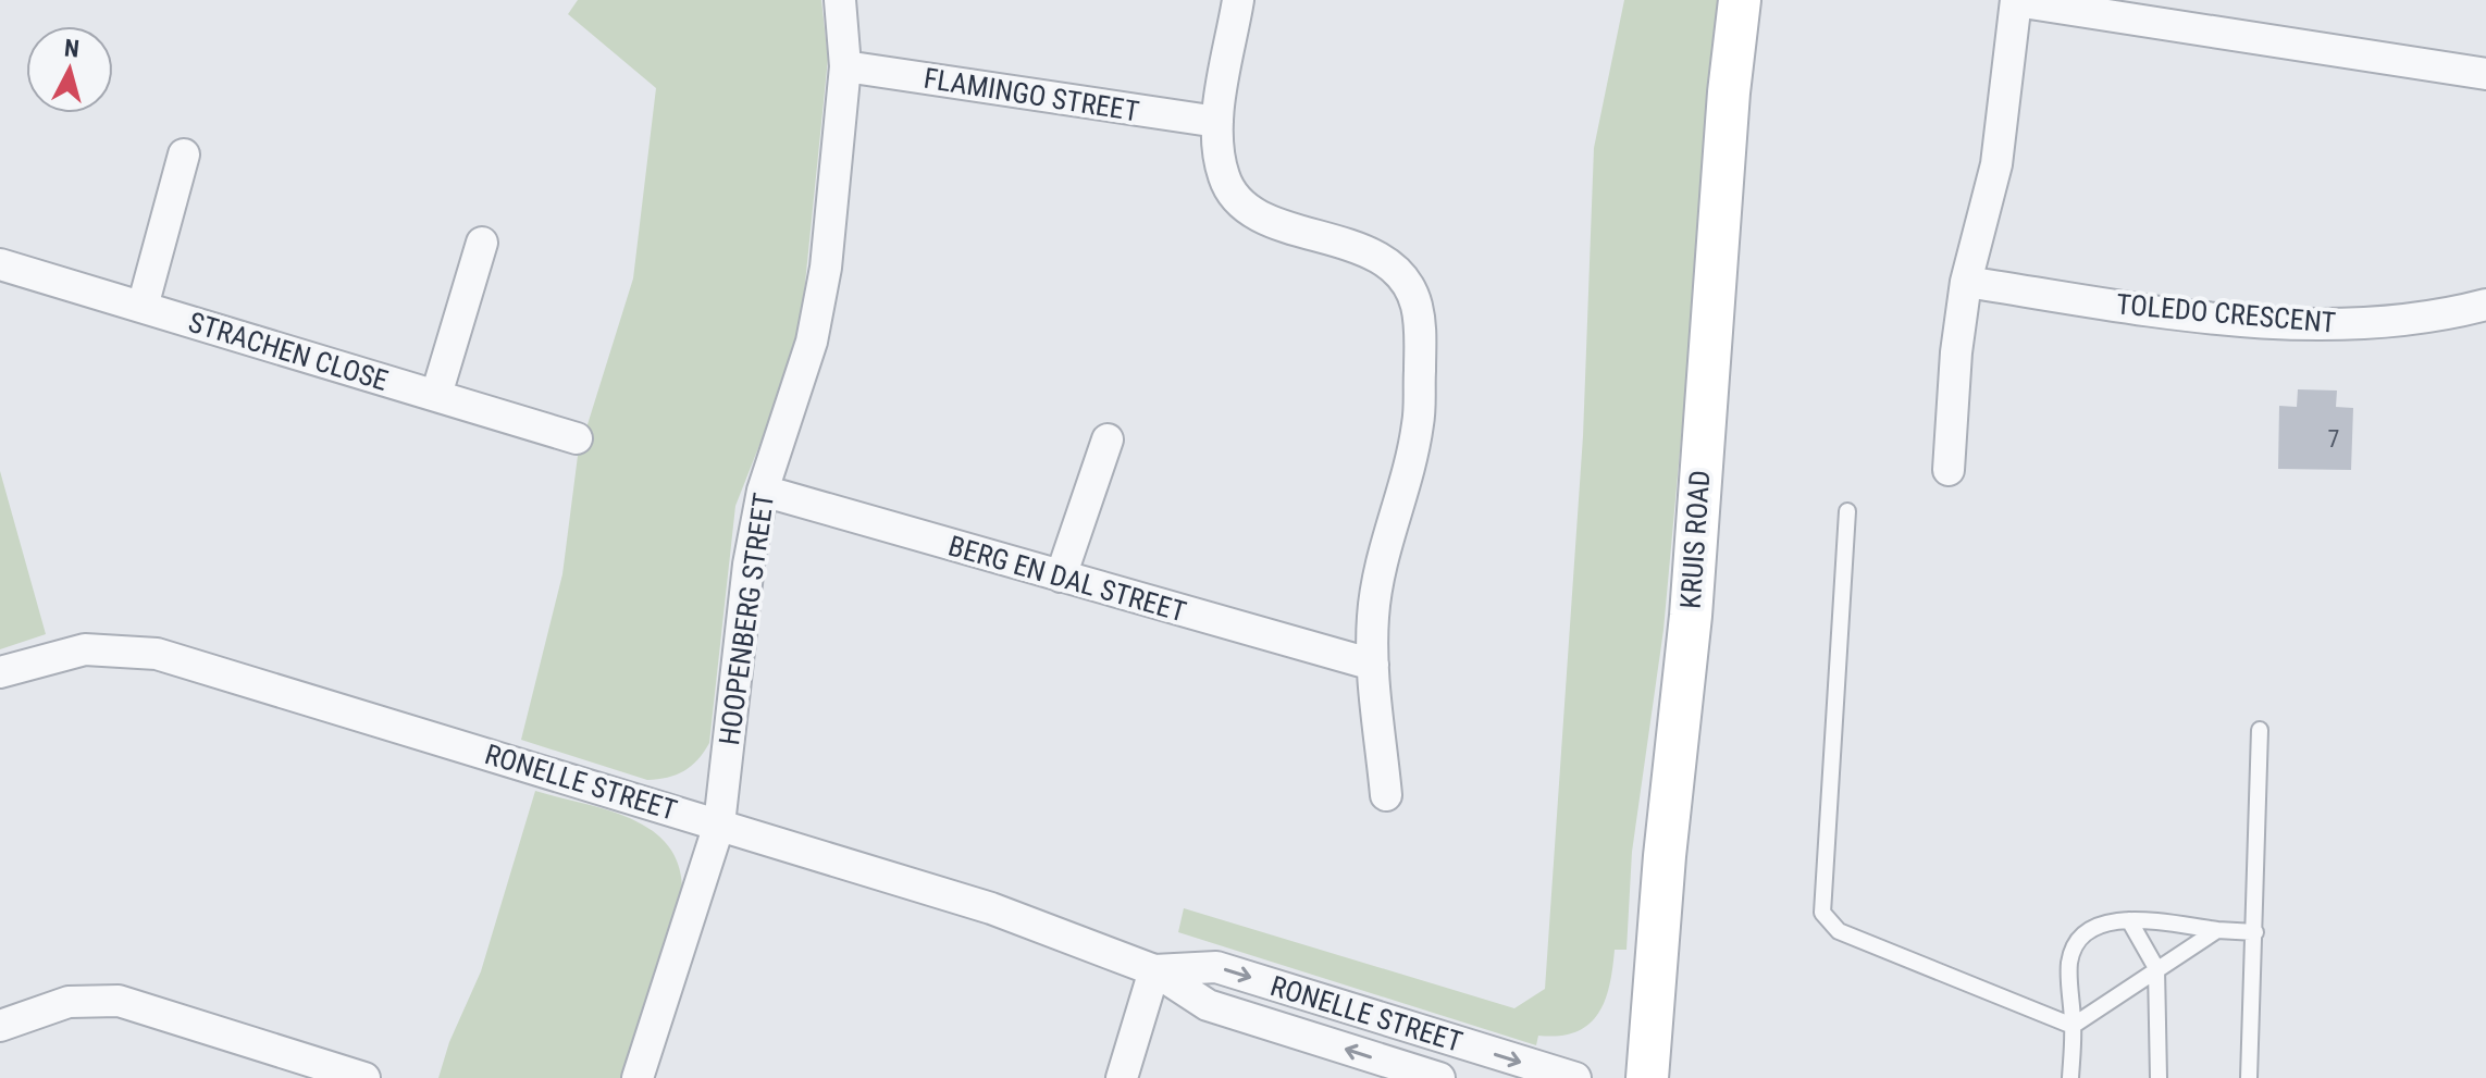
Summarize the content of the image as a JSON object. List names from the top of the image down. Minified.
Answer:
{"streets":{"street":["FLAMINGO STREET","TOLEDO CRESCENT","STRACHEN CLOSE","KRUIS ROAD","BERG EN DAL STREET","HOOPENBERG STREET","RONELLE STREET"]},"crossings":[["FLAMINGO STREET","HOOPENBERG STREET"],["BERG EN DAL STREET","HOOPENBERG STREET"],["HOOPENBERG STREET","RONELLE STREET"]],"house_numbers":["7"],"north":"top"}
